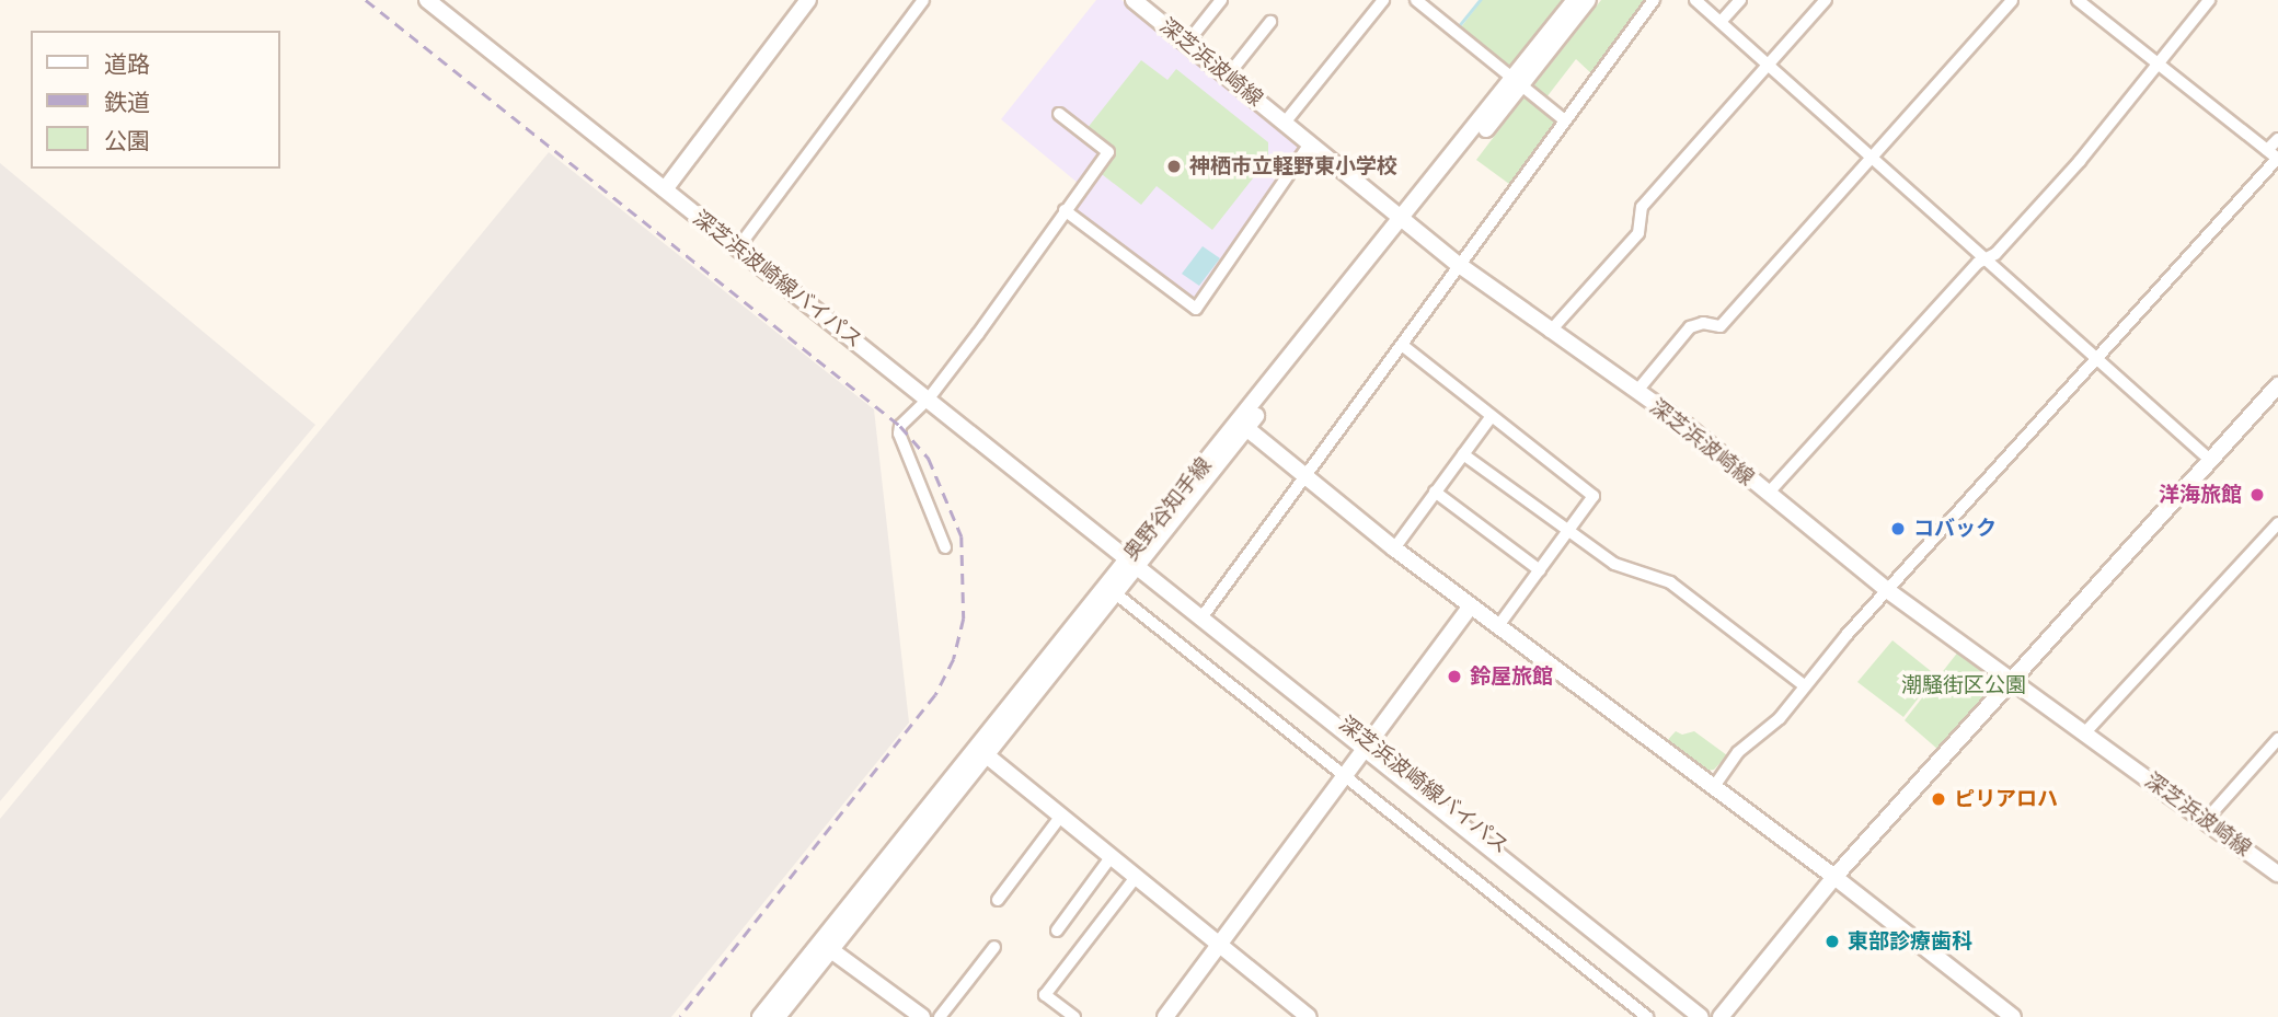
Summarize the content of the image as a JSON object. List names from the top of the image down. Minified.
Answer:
{"streets":{"main road":["深芝浜波崎線","深芝浜波崎線バイパス","奥野谷知手線"]},"crossings":[["深芝浜波崎線","奥野谷知手線"],["深芝浜波崎線バイパス","奥野谷知手線"]],"parks":["潮騒街区公園"],"places":["神栖市立軽野東小学校","洋海旅館","コバック","鈴屋旅館","ピリアロハ","東部診療歯科"],"legend":["道路","鉄道","公園"]}
